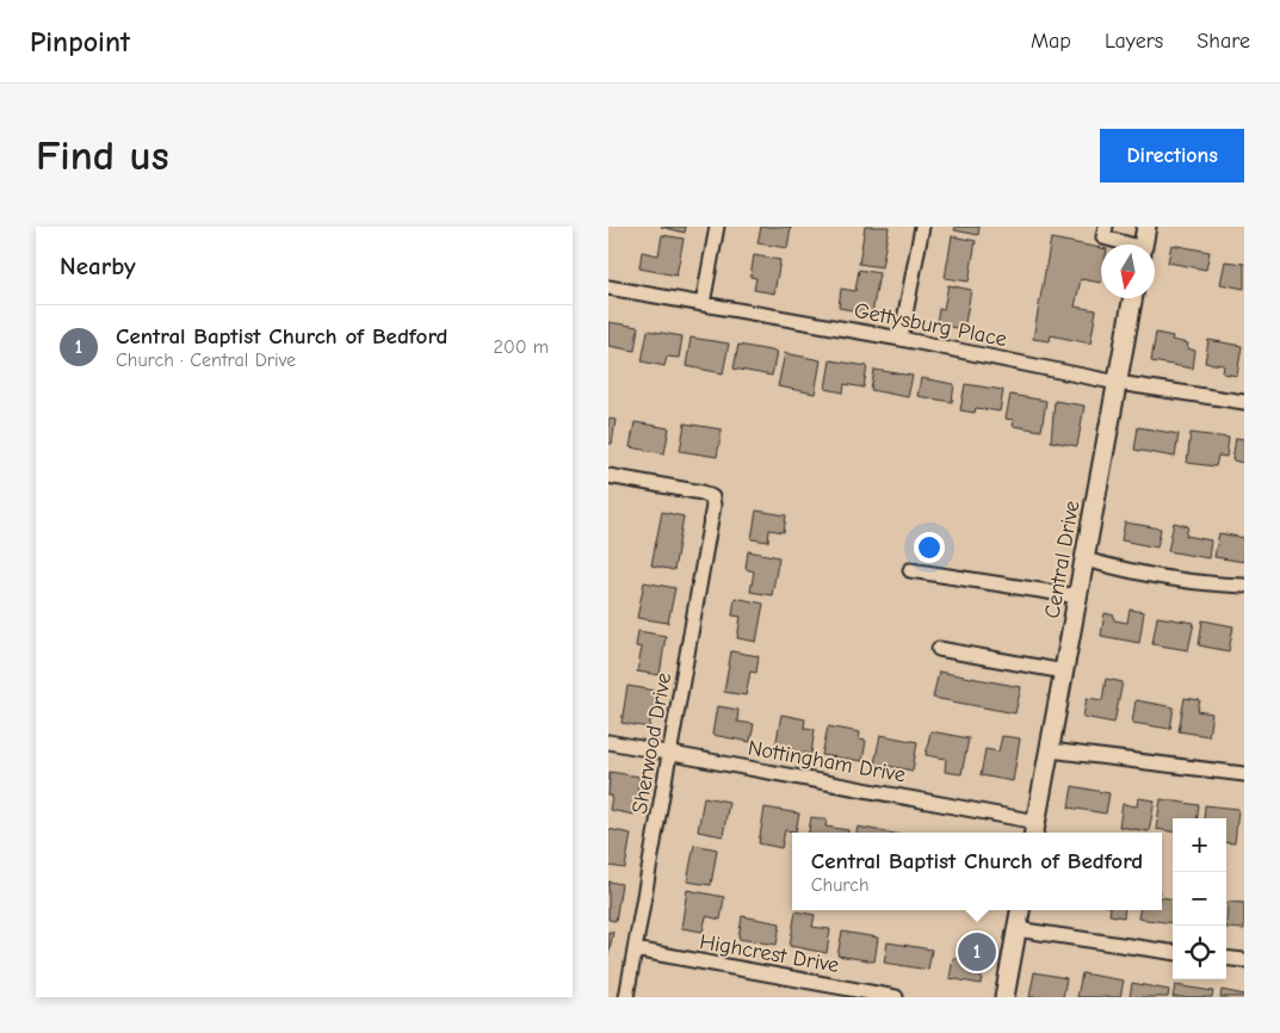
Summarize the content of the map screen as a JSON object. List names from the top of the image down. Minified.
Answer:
{"streets":{"main road":["Central Drive"],"street":["Gettysburg Place","Sherwood Drive","Nottingham Drive","Highcrest Drive"]},"crossings":[["Gettysburg Place","Central Drive"],["Central Drive","Nottingham Drive"],["Sherwood Drive","Nottingham Drive"],["Sherwood Drive","Highcrest Drive"]],"north":"bottom","page":{"header":"Pinpoint","nav":["Map","Layers","Share"],"buttons":"Directions","title":"Find us","heading":"Nearby","list":[{"mark":"1","name":"Central Baptist Church of Bedford","note":"Church · Central Drive","value":"200 m"}],"map_buttons":["+","−"],"popup":["Central Baptist Church of Bedford","Church"],"pins":"1"}}
